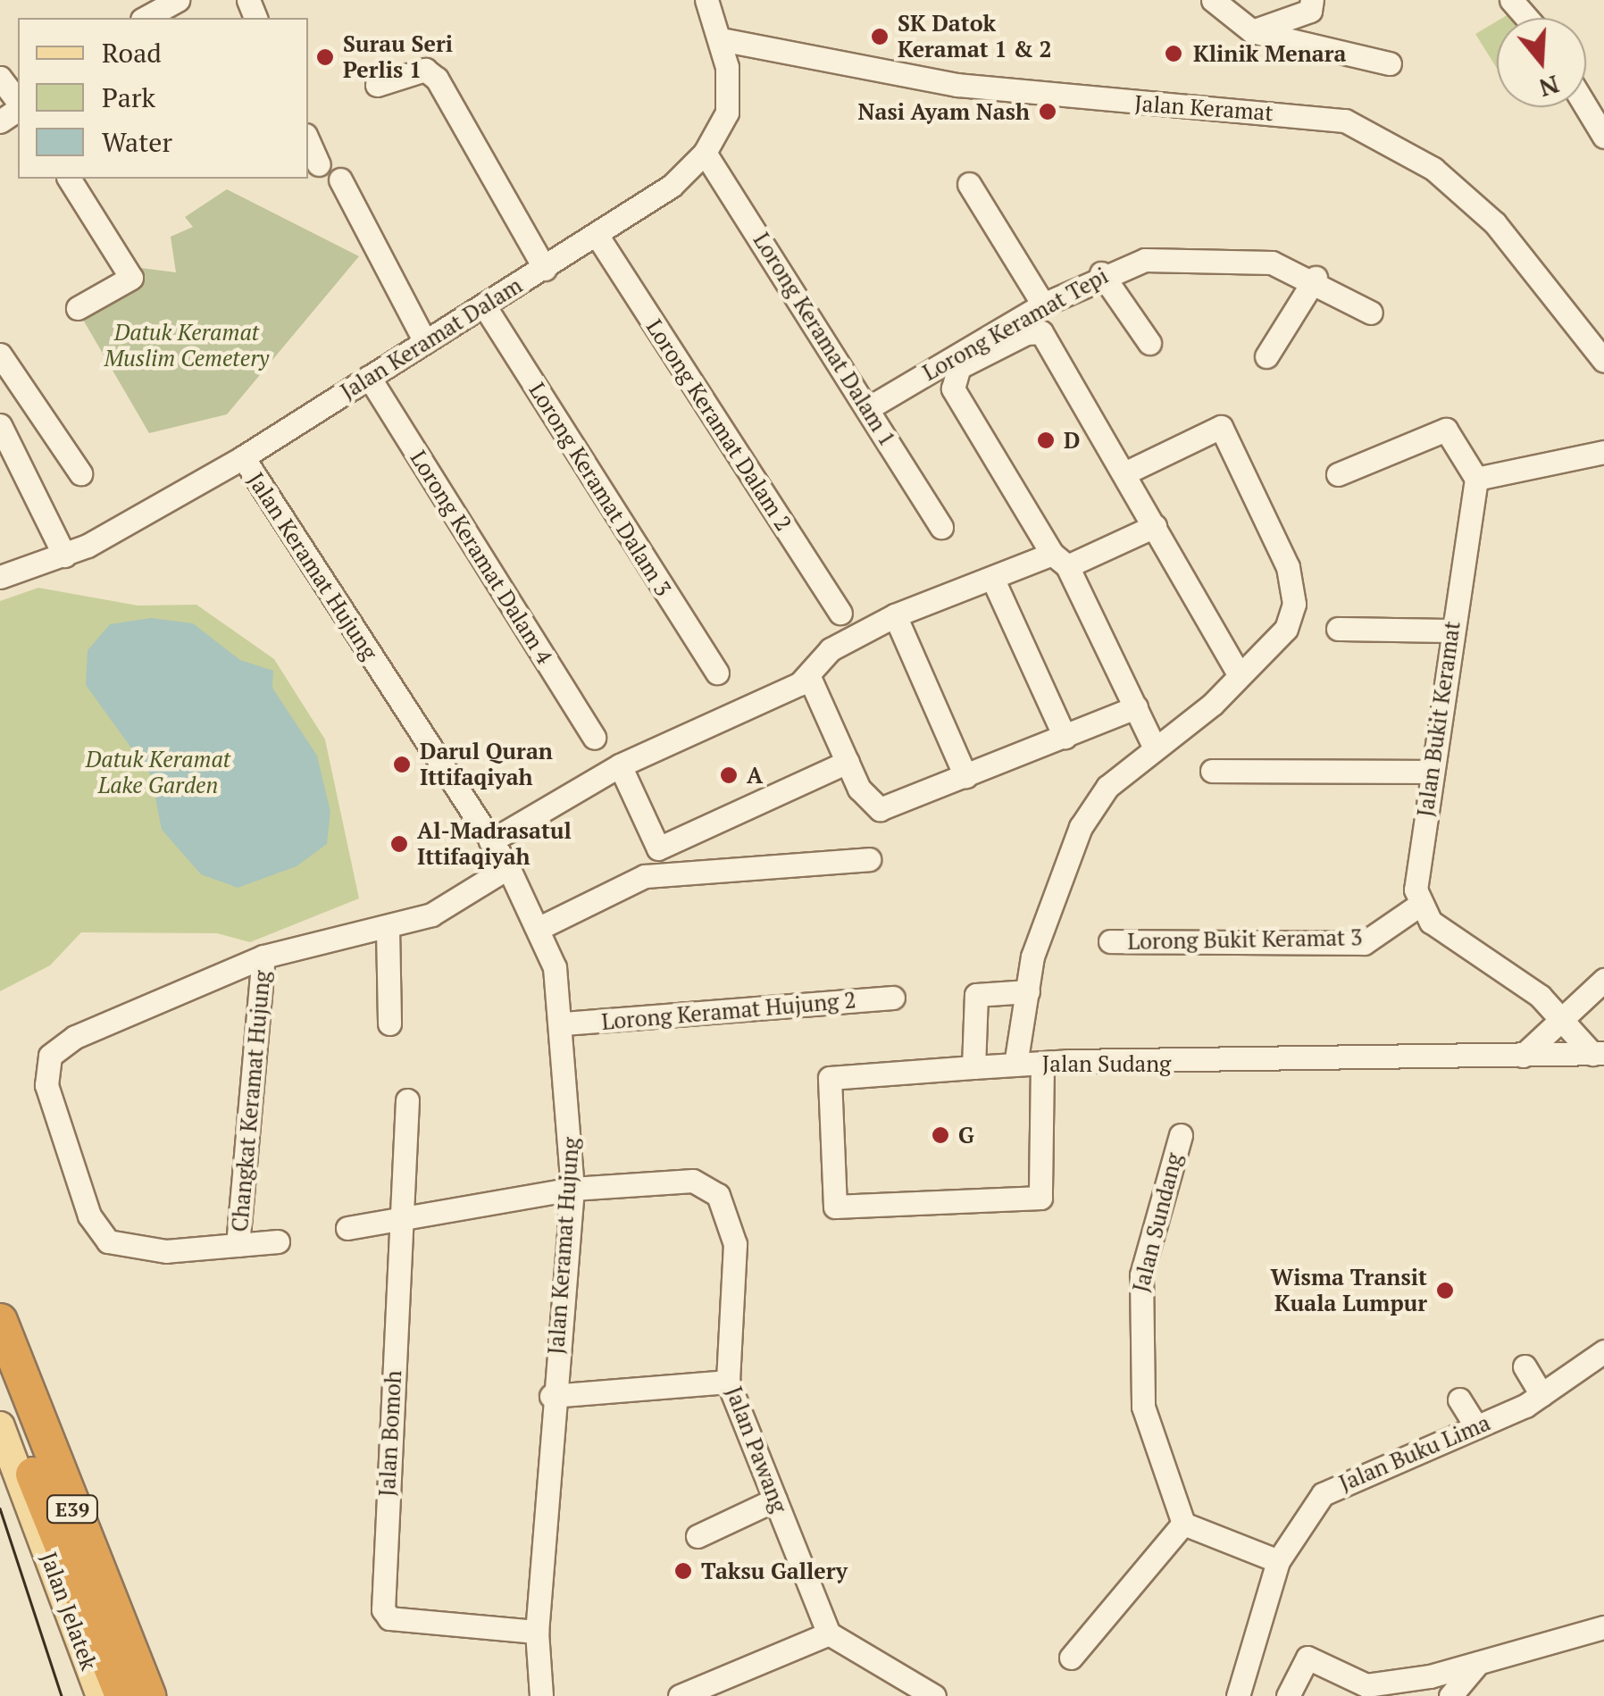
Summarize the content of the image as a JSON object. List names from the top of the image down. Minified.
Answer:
{"streets":{"highway":["E39"],"main road":["Jalan Jelatek"],"street":["Jalan Keramat","Lorong Keramat Tepi","Jalan Keramat Dalam","Lorong Keramat Dalam 1","Lorong Keramat Dalam 2","Lorong Keramat Dalam 3","Lorong Keramat Dalam 4","Jalan Keramat Hujung","Jalan Bukit Keramat","Lorong Bukit Keramat 3","Lorong Keramat Hujung 2","Jalan Sudang","Changkat Keramat Hujung","Jalan Sundang","Jalan Bomoh","Jalan Pawang","Jalan Buku Lima"]},"crossings":[["Jalan Keramat","Jalan Keramat Dalam"],["Lorong Keramat Tepi","Lorong Keramat Dalam 1"],["Jalan Keramat Dalam","Lorong Keramat Dalam 1"],["Jalan Keramat Dalam","Lorong Keramat Dalam 2"],["Jalan Keramat Dalam","Lorong Keramat Dalam 3"],["Jalan Keramat Dalam","Lorong Keramat Dalam 4"],["Jalan Keramat Dalam","Jalan Keramat Hujung"],["Jalan Keramat Hujung","Lorong Keramat Hujung 2"],["Jalan Keramat Hujung","Jalan Bomoh"],["Jalan Keramat Hujung","Jalan Pawang"],["Jalan Bukit Keramat","Lorong Bukit Keramat 3"],["Jalan Bomoh","Jalan Pawang"],["E39","Jalan Jelatek"]],"parks":["Datuk Keramat Muslim Cemetery","Datuk Keramat Lake Garden"],"places":["SK Datok Keramat 1 & 2","Klinik Menara","Surau Seri Perlis 1","Nasi Ayam Nash","D","Darul Quran Ittifaqiyah","A","Al-Madrasatul Ittifaqiyah","G","Wisma Transit Kuala Lumpur","Taksu Gallery"],"legend":["Road","Park","Water"],"north":"bottom"}
